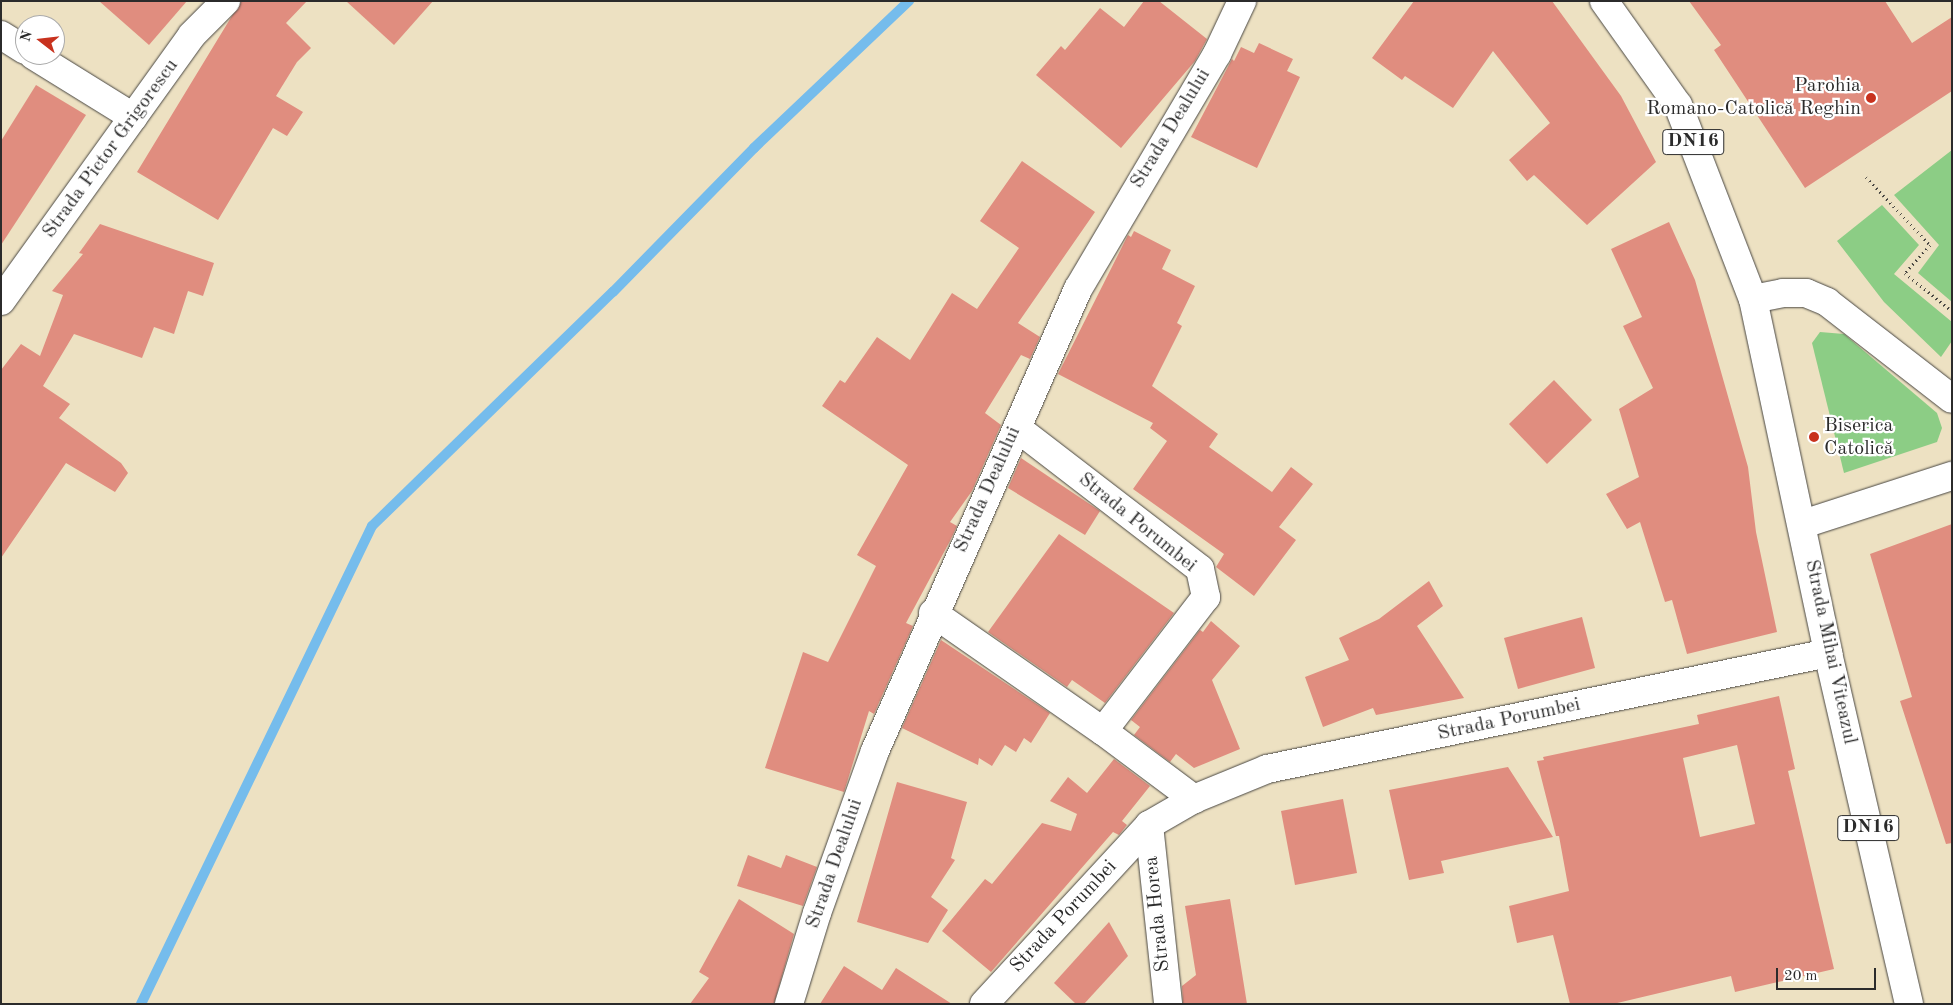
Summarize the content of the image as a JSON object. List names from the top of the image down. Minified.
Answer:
{"streets":{"main road":["Strada Dealului","DN16","Strada Pictor Grigorescu","Strada Porumbei","Strada Mihai Viteazul","Strada Horea"]},"crossings":[["Strada Dealului","Strada Porumbei"],["Strada Porumbei","Strada Mihai Viteazul"],["Strada Porumbei","Strada Horea"]],"places":["Parohia Romano-Catolică Reghin","Biserica Catolică"],"scale_bar":"20 m","north":"left"}
